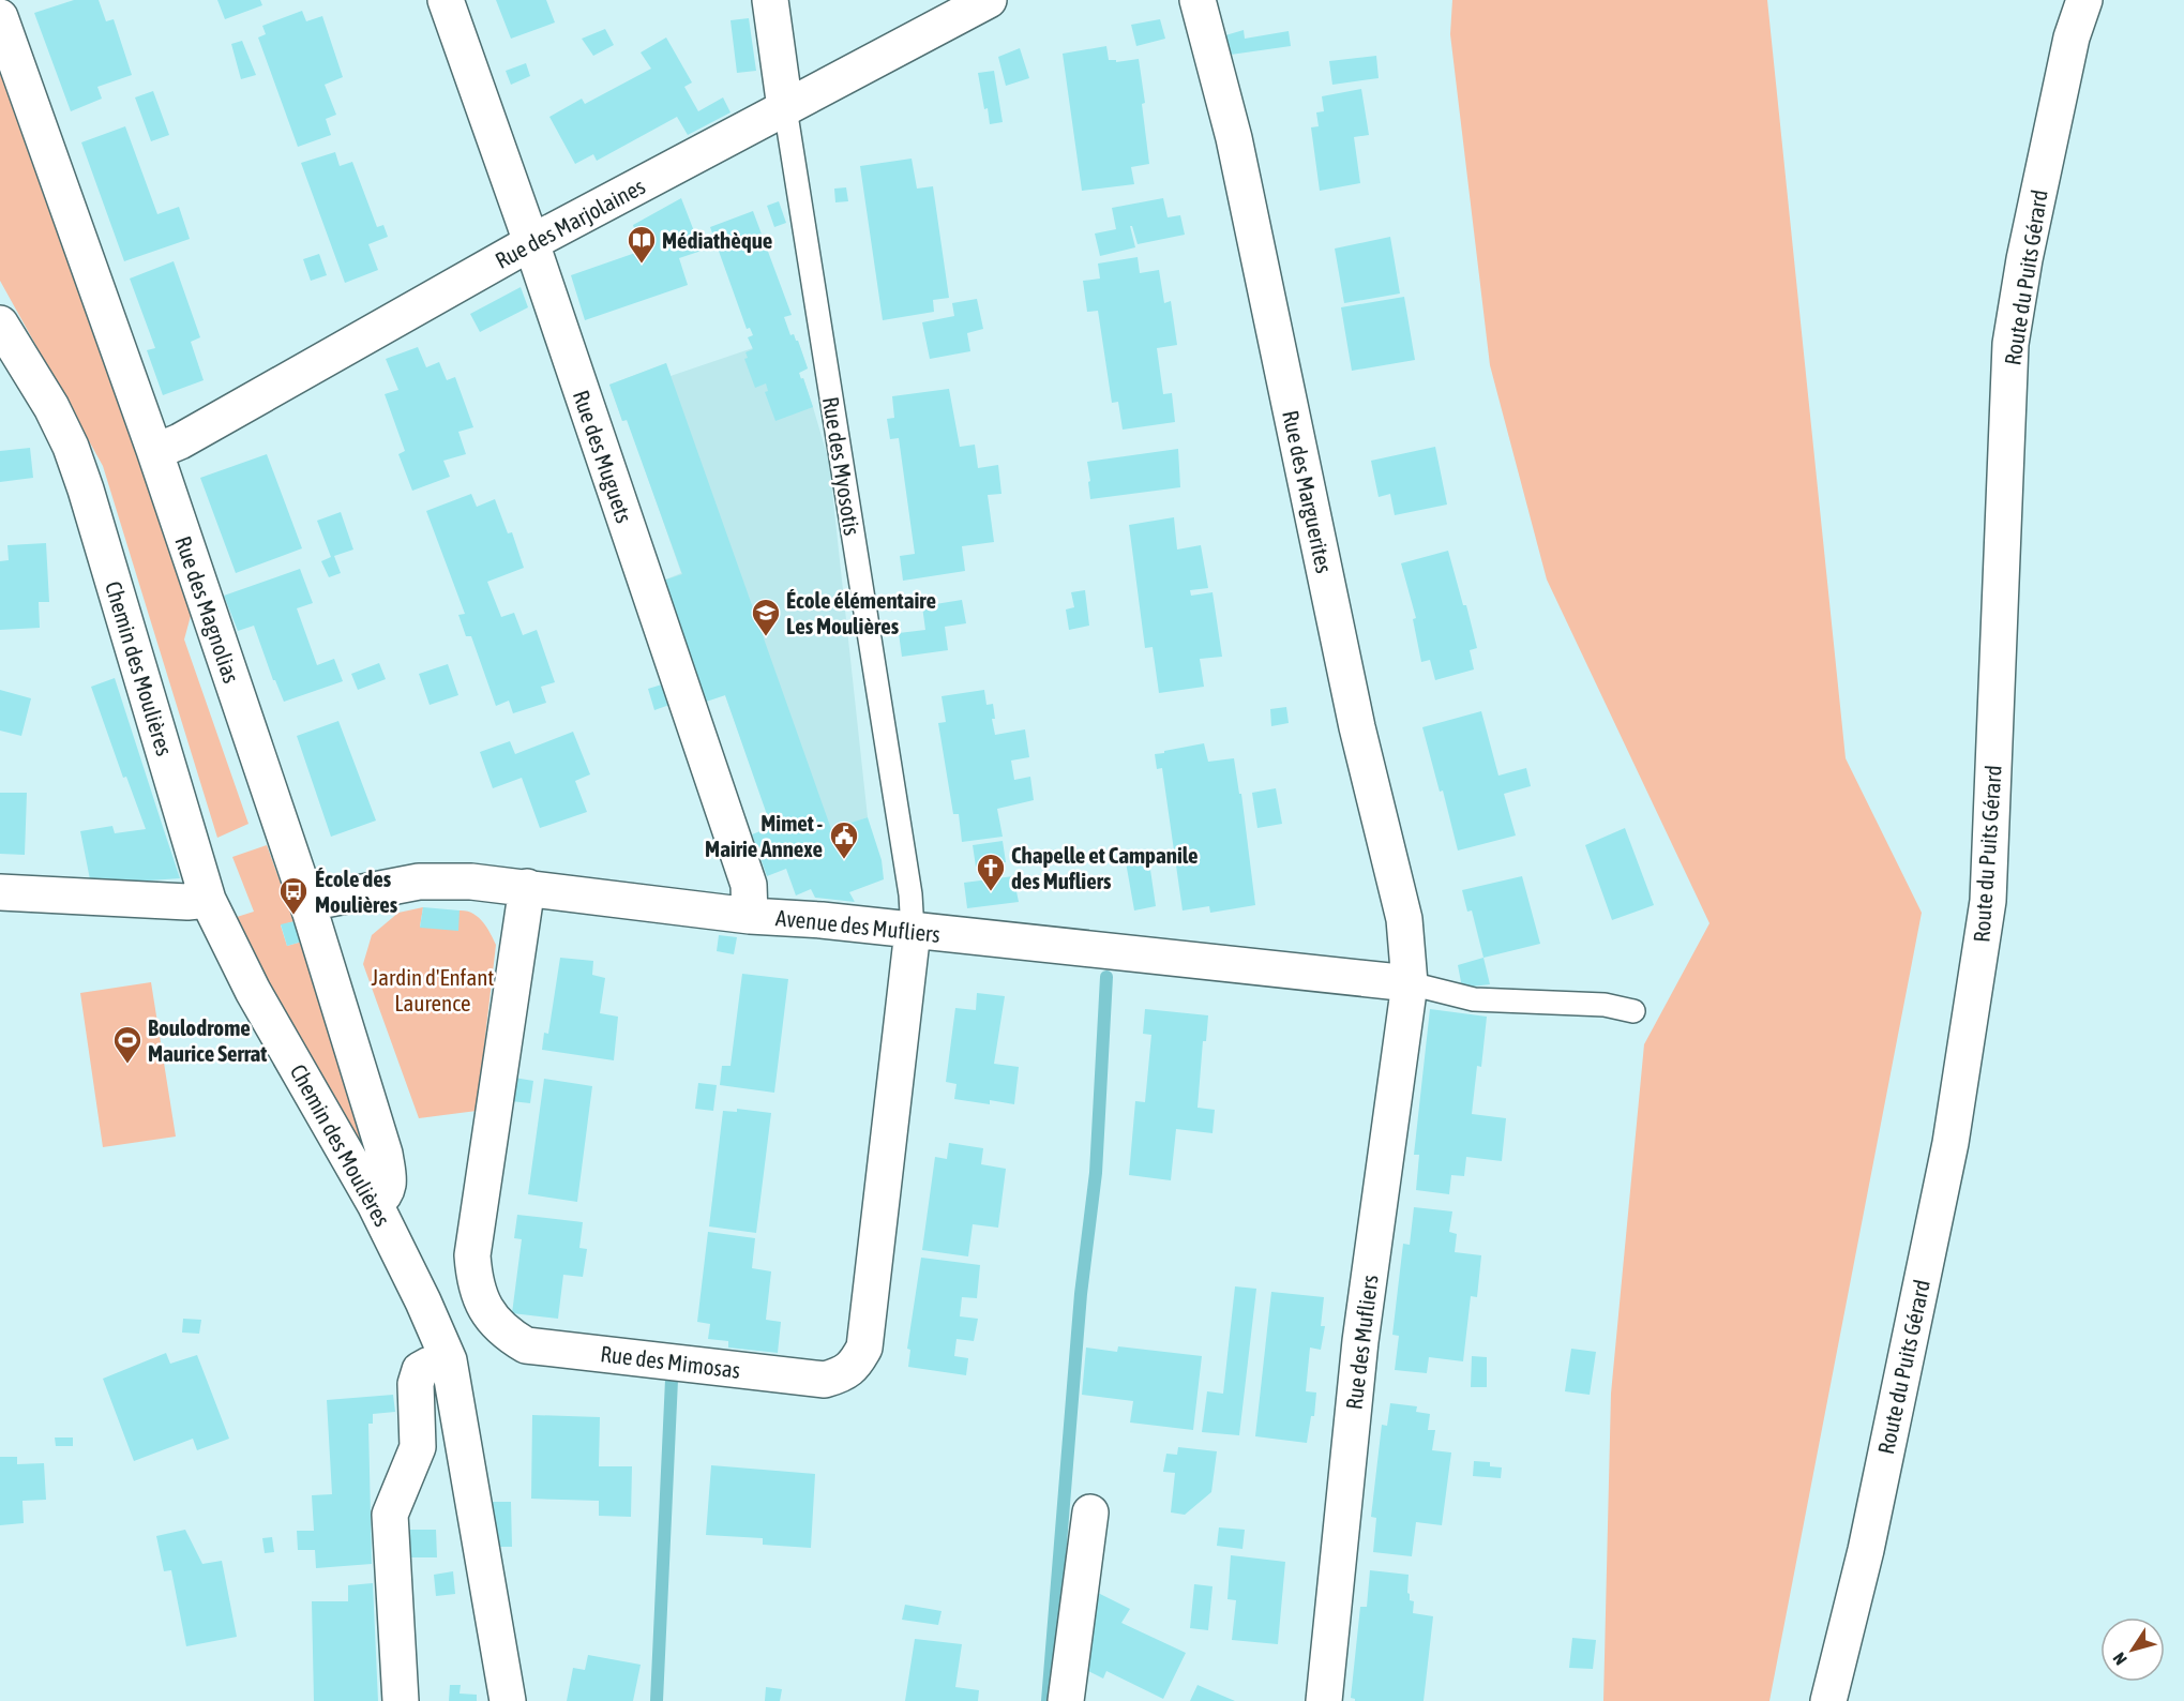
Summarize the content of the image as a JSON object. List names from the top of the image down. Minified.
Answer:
{"streets":{"street":["Rue des Marjolaines","Route du Puits Gérard","Rue des Muguets","Rue des Myosotis","Rue des Marguerites","Rue des Magnolias","Chemin des Moulières","Avenue des Mufliers","Rue des Mufliers","Rue des Mimosas"]},"crossings":[["Rue des Marjolaines","Rue des Muguets"],["Rue des Marjolaines","Rue des Myosotis"],["Rue des Marjolaines","Rue des Magnolias"],["Rue des Muguets","Avenue des Mufliers"],["Rue des Myosotis","Avenue des Mufliers"],["Rue des Myosotis","Rue des Mimosas"],["Rue des Marguerites","Avenue des Mufliers"],["Rue des Marguerites","Rue des Mufliers"],["Rue des Magnolias","Chemin des Moulières"],["Rue des Magnolias","Avenue des Mufliers"],["Avenue des Mufliers","Rue des Mufliers"],["Avenue des Mufliers","Rue des Mimosas"]],"parks":["Jardin d'Enfant Laurence"],"places":{"library":["Médiathèque"],"school or university":["École élémentaire Les Moulières"],"public building":["Mimet - Mairie Annexe"],"church":["Chapelle et Campanile des Mufliers"],"bus stop":["École des Moulières"],"sports":["Boulodrome Maurice Serrat"]},"north":"bottom left"}
